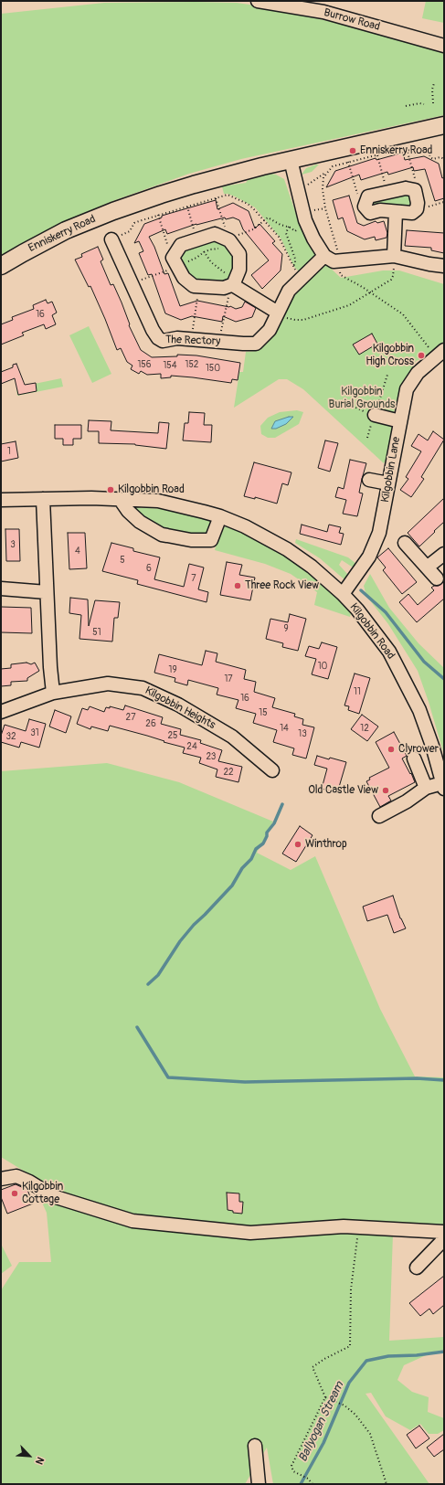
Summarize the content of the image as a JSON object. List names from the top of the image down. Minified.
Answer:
{"streets":{"main road":["Enniskerry Road"],"street":["Burrow Road","The Rectory","Kilgobbin Lane","Kilgobbin Road","Kilgobbin Heights"]},"crossings":[["Kilgobbin Lane","Kilgobbin Road"]],"water":["Ballyogan Stream"],"parks":["Kilgobbin Burial Grounds"],"places":["Enniskerry Road","Kilgobbin High Cross","Kilgobbin Road","Three Rock View","Clyrower","Old Castle View","Winthrop","Kilgobbin Cottage"],"house_numbers":["16","156","152","154","150","1","3","4","5","6","7","9","51","10","19","17","11","16","15","27","26","14","12","31","13","25","32","24","23","22"],"north":"bottom right"}
